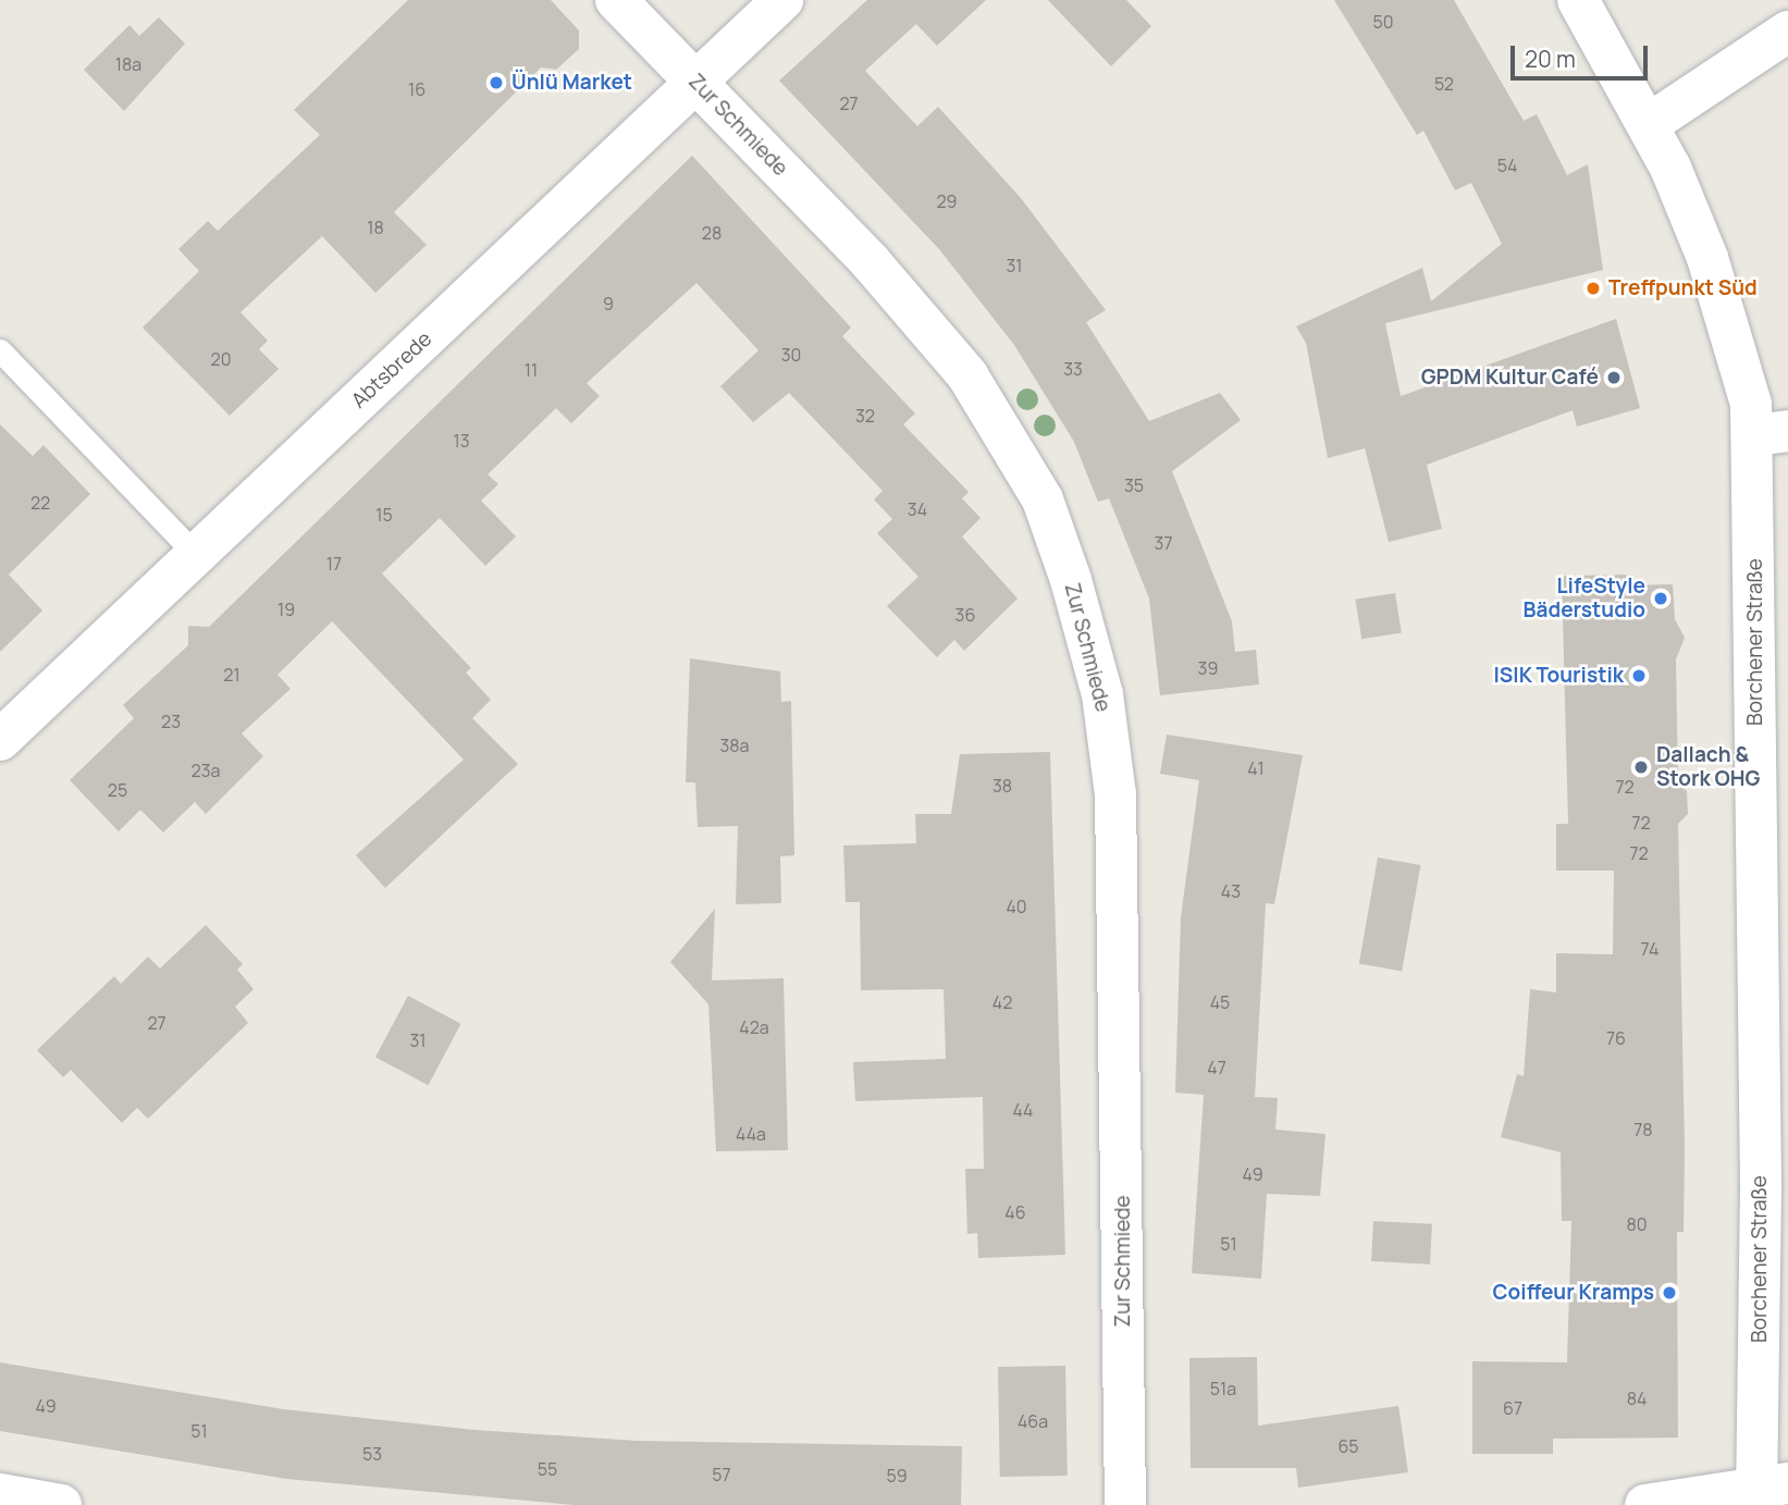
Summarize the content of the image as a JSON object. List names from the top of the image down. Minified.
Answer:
{"streets":{"street":["Zur Schmiede","Abtsbrede","Borchener Straße"]},"crossings":[["Zur Schmiede","Abtsbrede"]],"places":["Ünlü Market","Treffpunkt Süd","GPDM Kultur Café","LifeStyle Bäderstudio","ISIK Touristik","Dallach & Stork OHG","Coiffeur Kramps"],"house_numbers":["50","18a","52","16","27","54","29","18","28","31","9","30","20","33","11","32","13","35","22","34","15","37","17","19","36","39","21","23","38a","41","23a","38","72","25","72","72","43","40","74","42","45","27","42a","76","31","47","44","78","44a","49","46","80","51","51a","84","49","67","46a","51","65","53","55","57","59"],"scale_bar":"20 m"}
